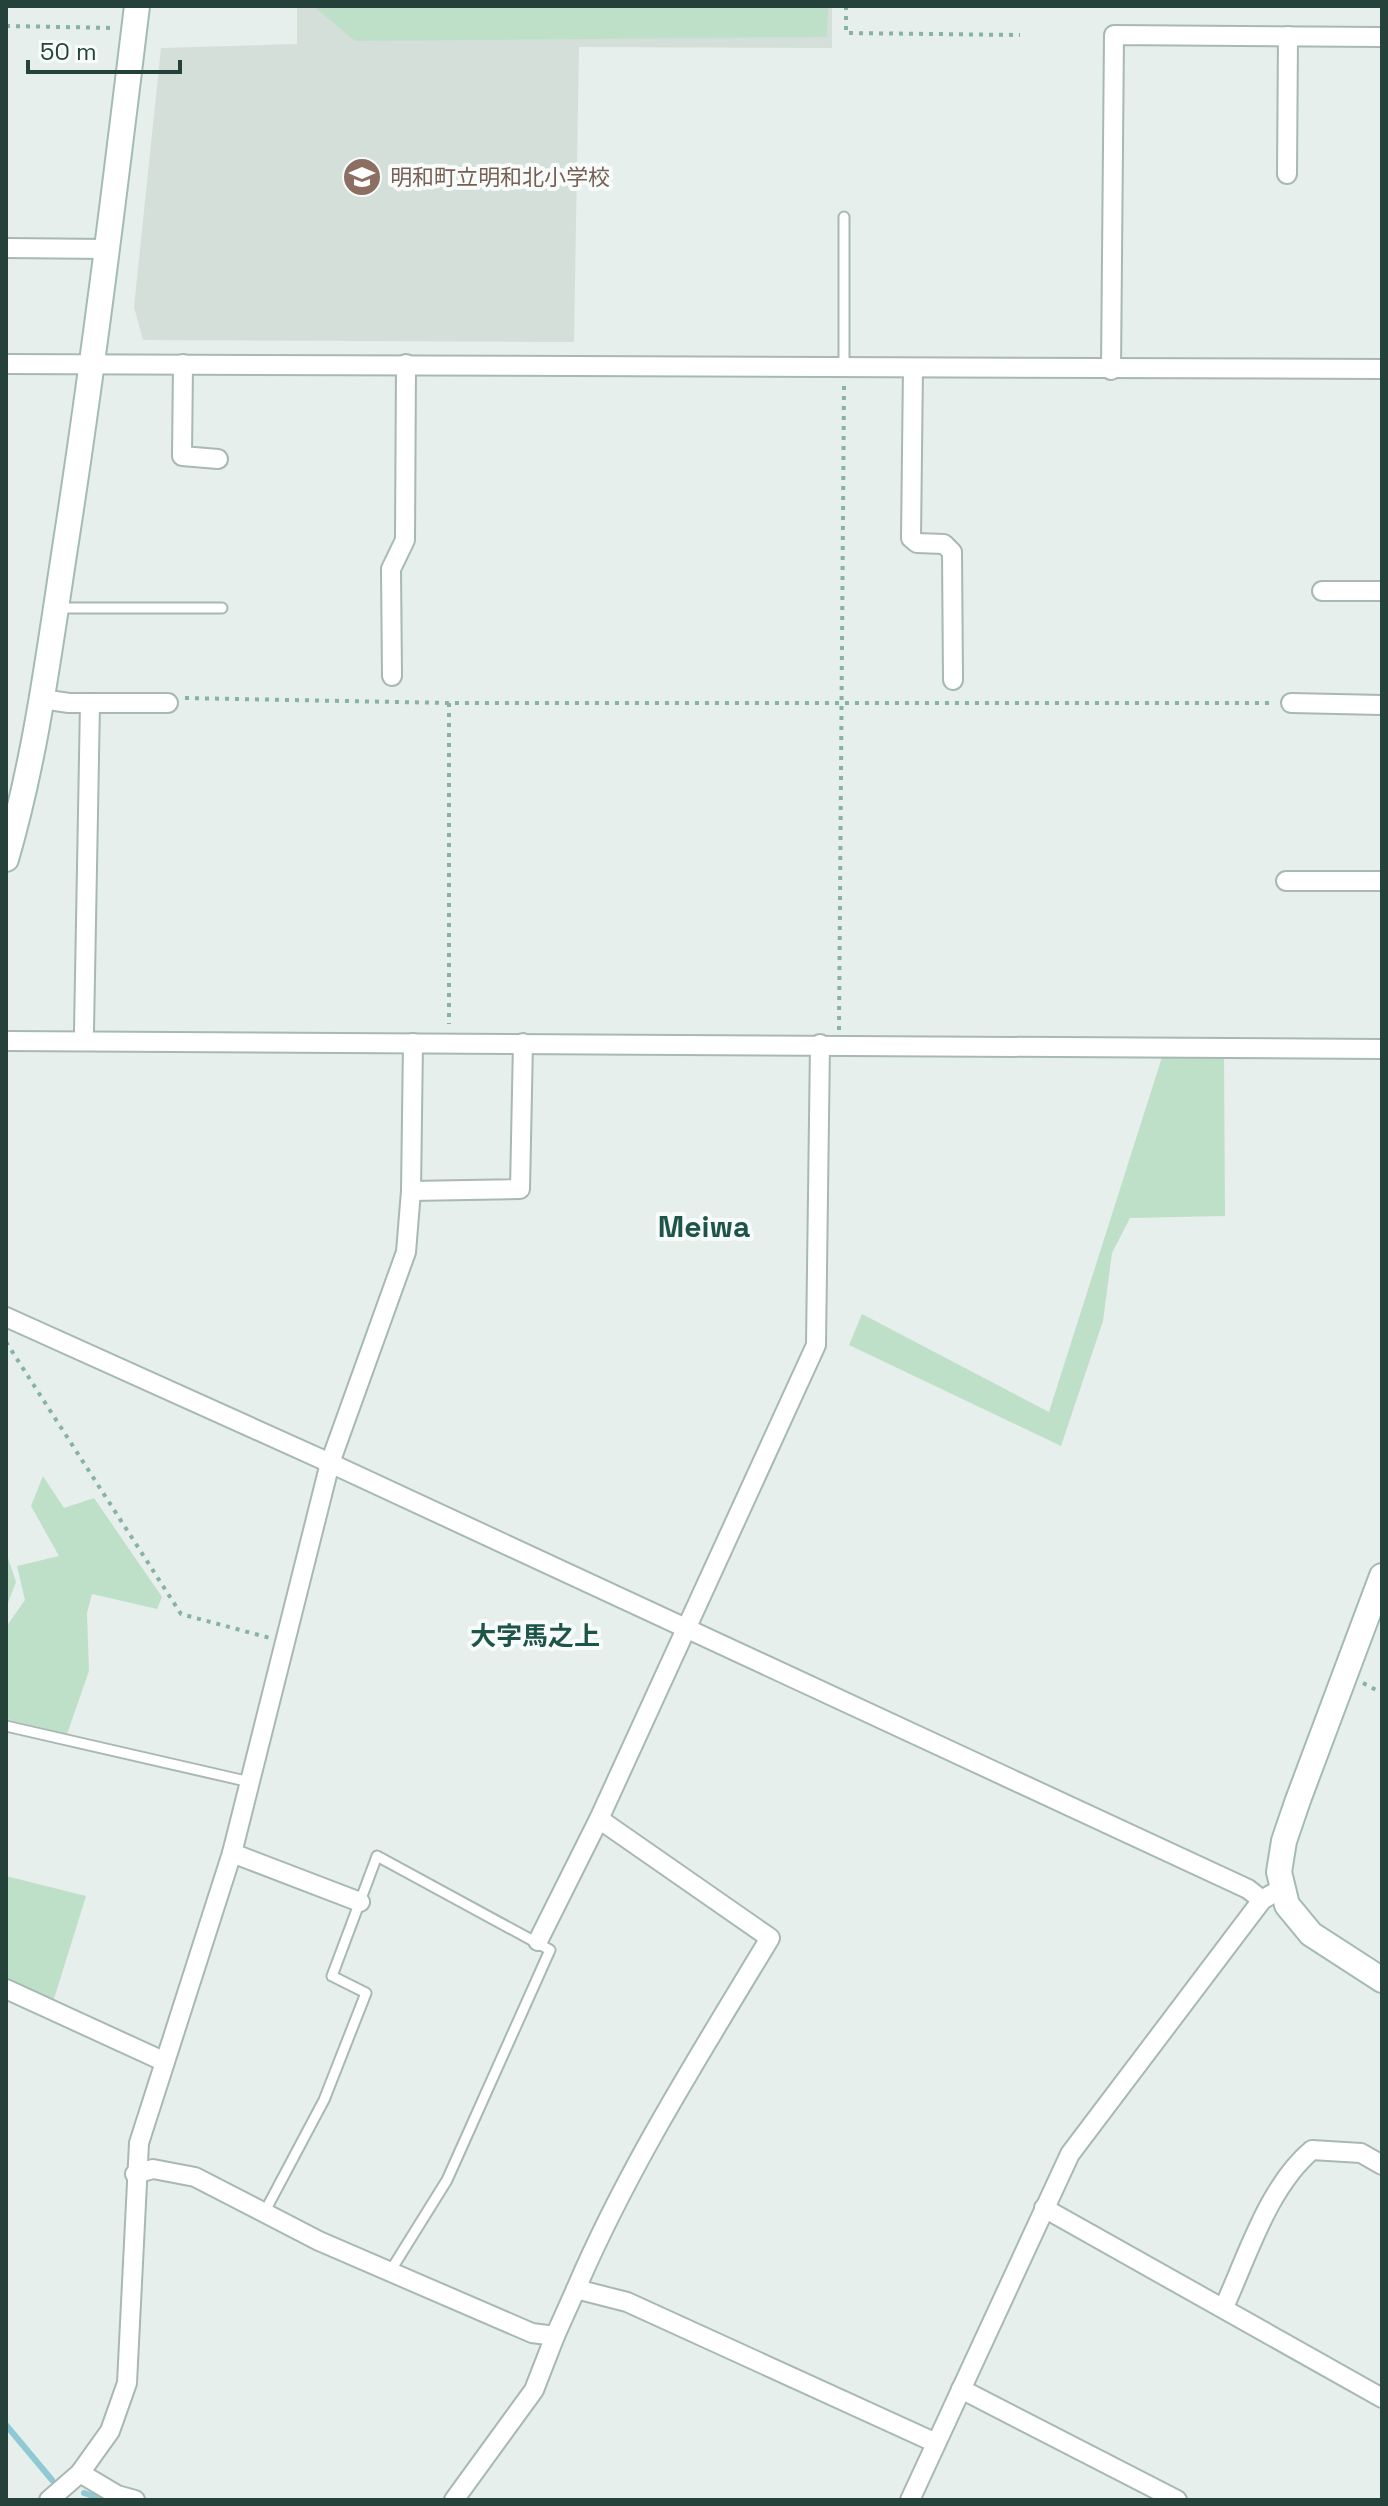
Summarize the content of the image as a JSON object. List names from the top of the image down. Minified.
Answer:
{"districts":["Meiwa","大字馬之上"],"places":{"school or university":["明和町立明和北小学校"]},"scale_bar":"50 m"}
